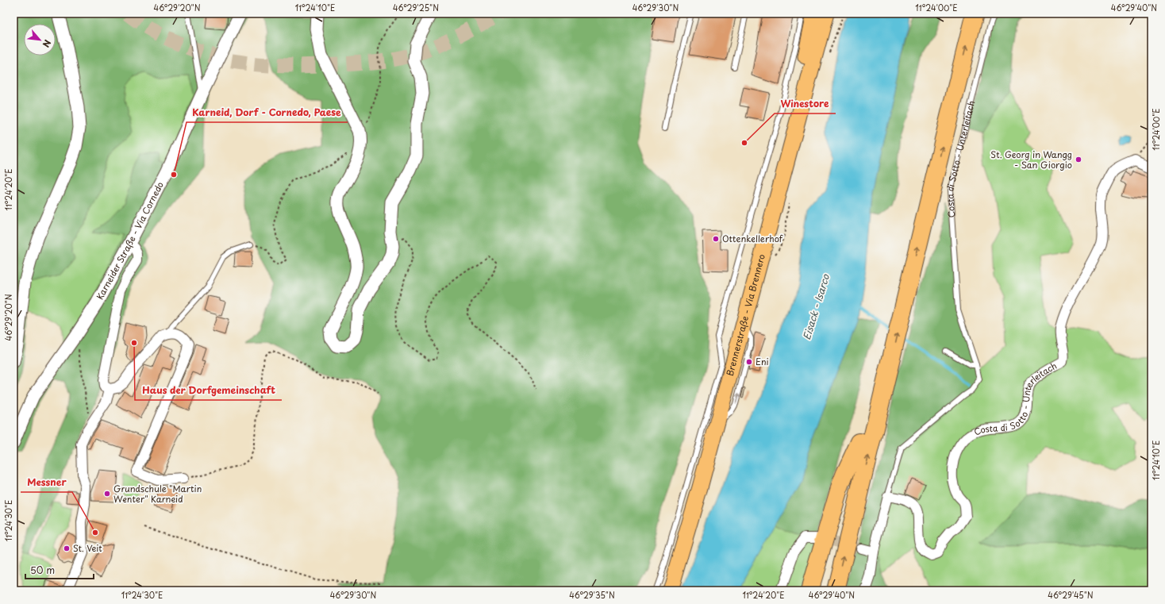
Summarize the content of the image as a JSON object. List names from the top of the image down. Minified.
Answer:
{"streets":{"main road":["Brennerstraße - Via Brennero"],"street":["Costa di Sotto - Unterleitach","Karneider Straße - Via Cornedo"]},"water":["Eisack - Isarco"],"places":["Winestore","St. Georg in Wangg - San Giorgio","Karneid, Dorf - Cornedo, Paese","Ottenkellerhof","Haus der Dorfgemeinschaft","Eni","Grundschule \"Martin Wenter\" Karneid","Messner","St. Veit"],"scale_bar":"50 m","north":"bottom right","coordinates":["46°29'20\"N","11°24'10\"E","46°29'25\"N","46°29'30\"N","11°24'00\"E","46°29'40\"N","11°24'20\"E","11°24'30\"E","46°29'35\"N","46°29'45\"N"]}
